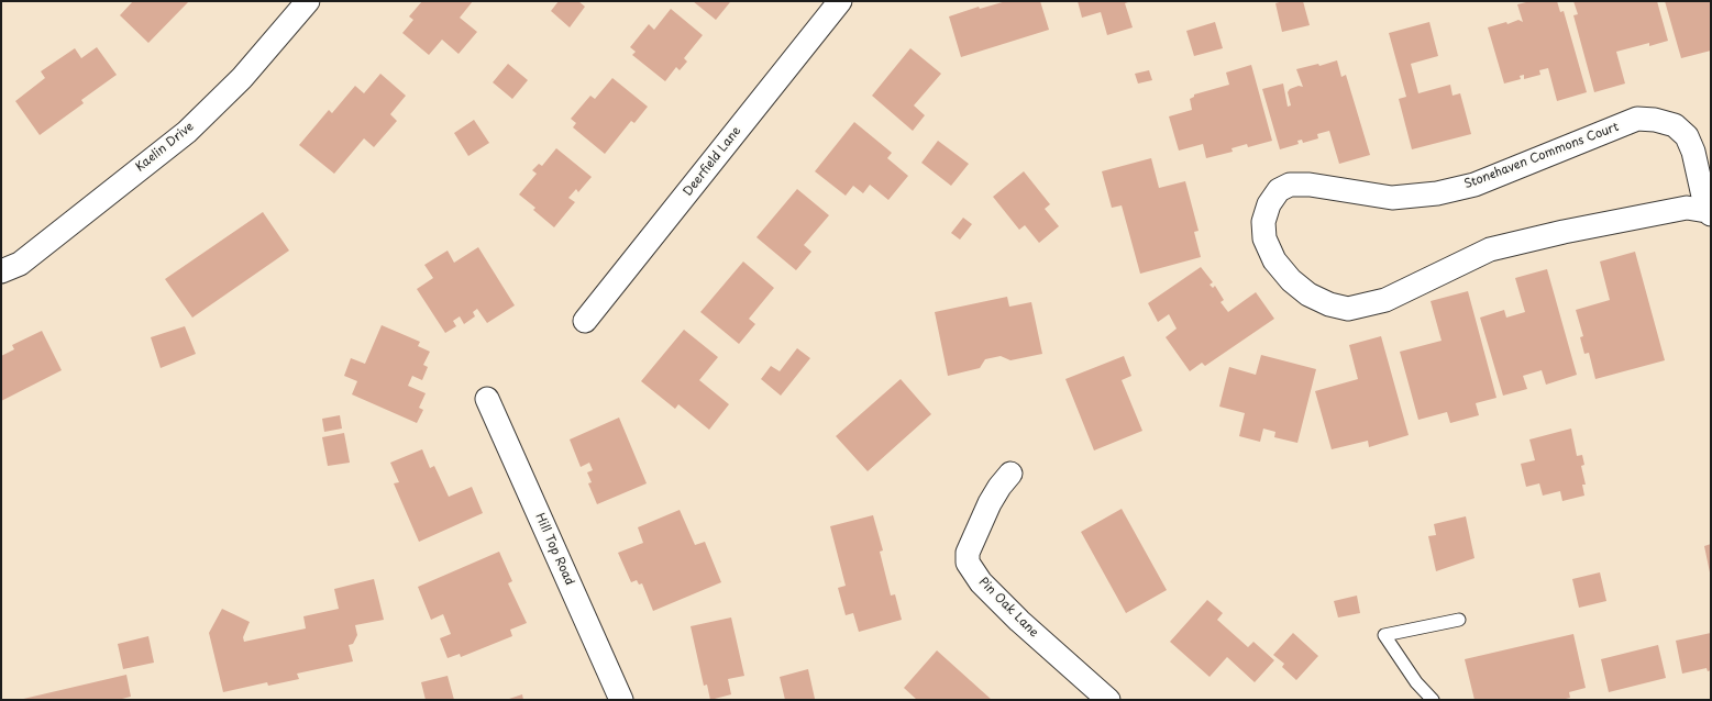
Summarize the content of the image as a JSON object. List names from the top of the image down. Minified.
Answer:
{"streets":{"street":["Kaelin Drive","Stonehaven Commons Court","Deerfield Lane","Hill Top Road","Pin Oak Lane"]}}
